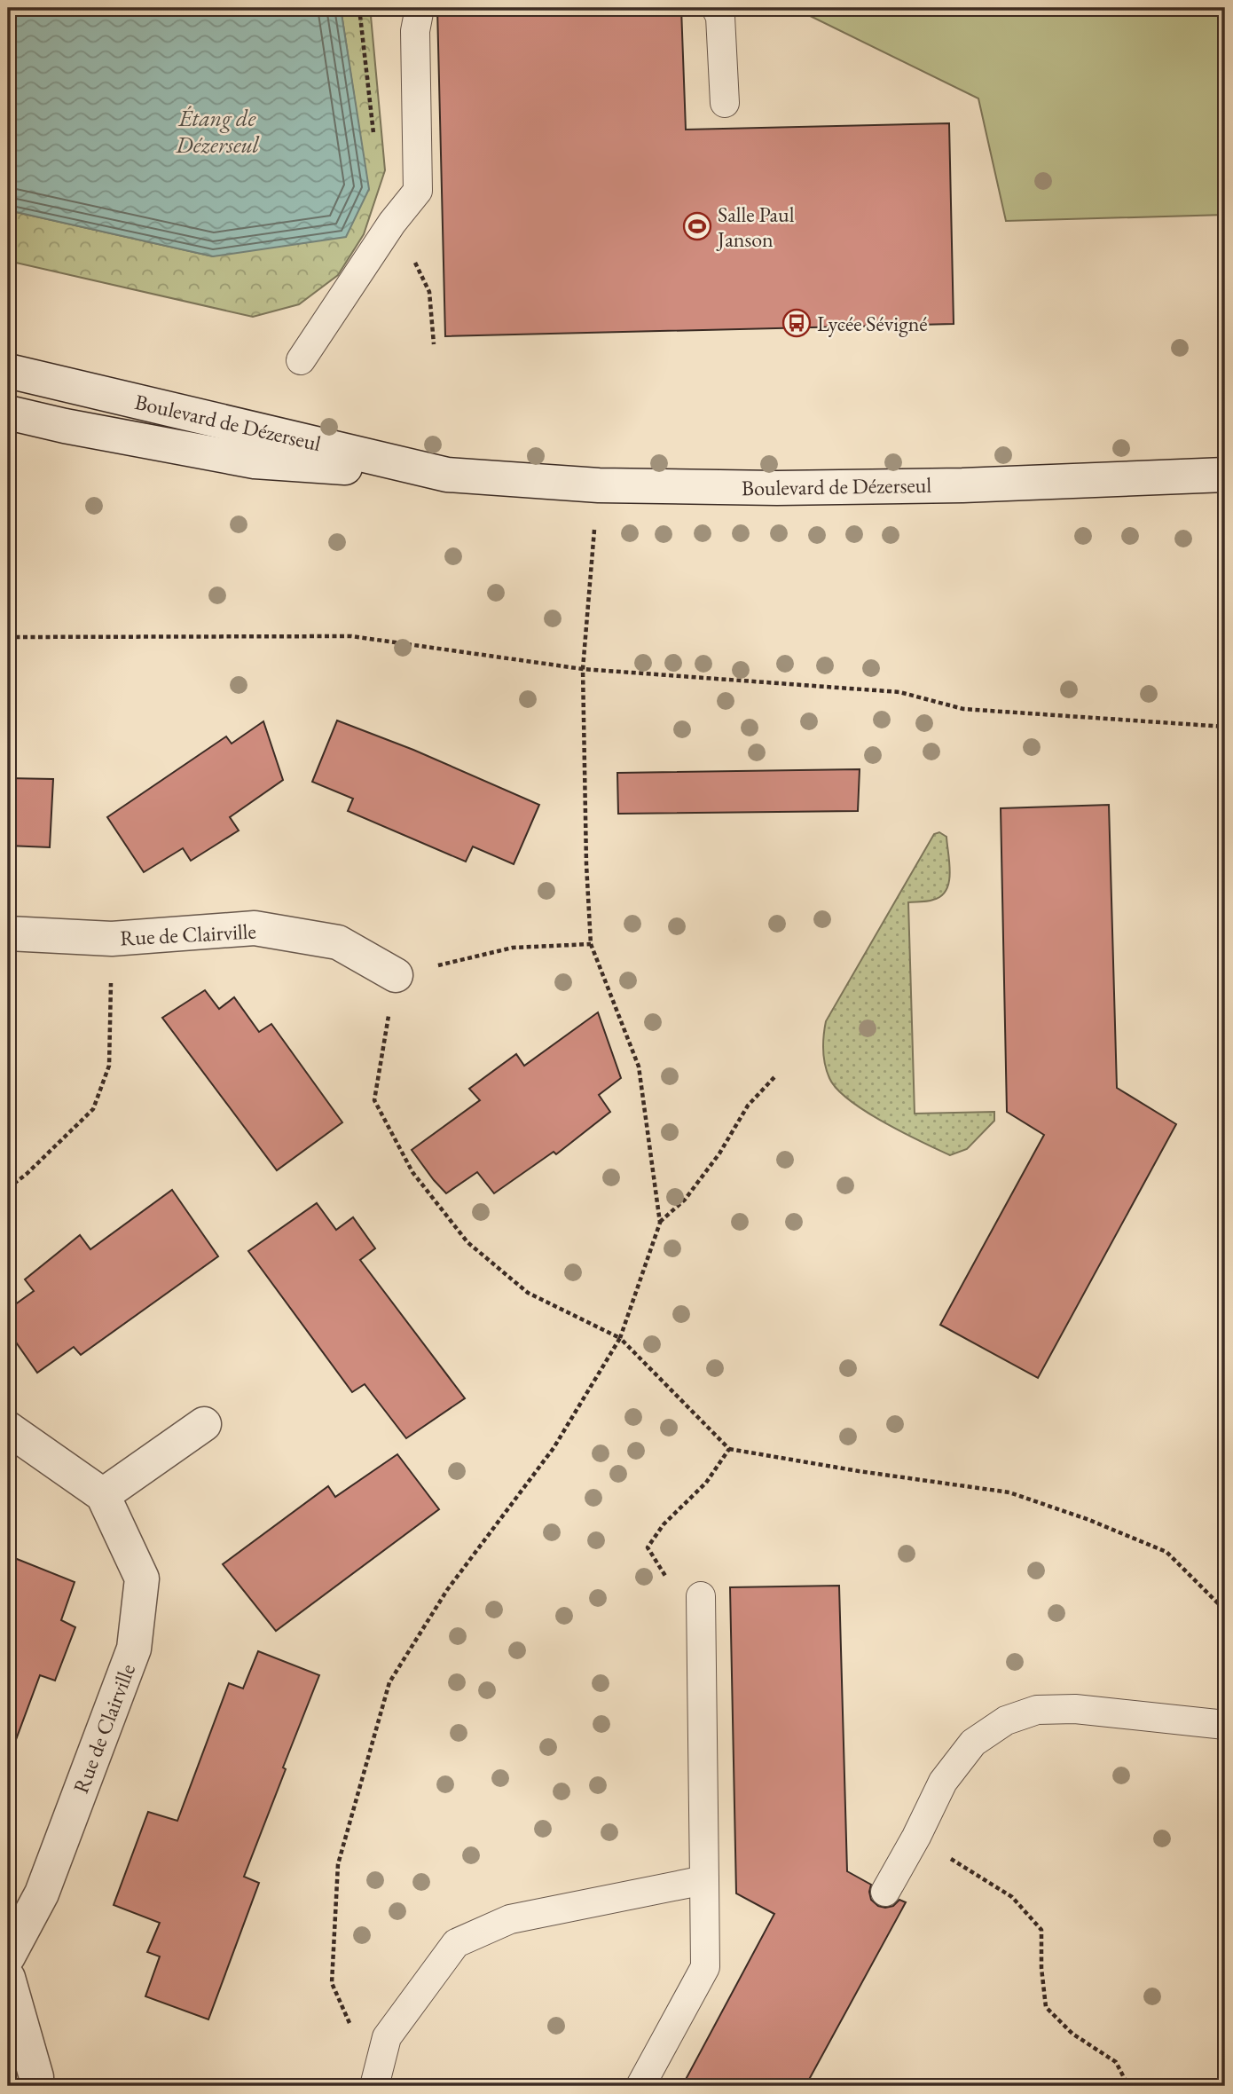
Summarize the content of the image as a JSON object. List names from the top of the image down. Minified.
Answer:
{"streets":{"street":["Boulevard de Dézerseul","Rue de Clairville"]},"water":["Étang de Dézerseul"],"places":{"sports":["Salle Paul Janson"],"bus stop":["Lycée Sévigné"]}}
